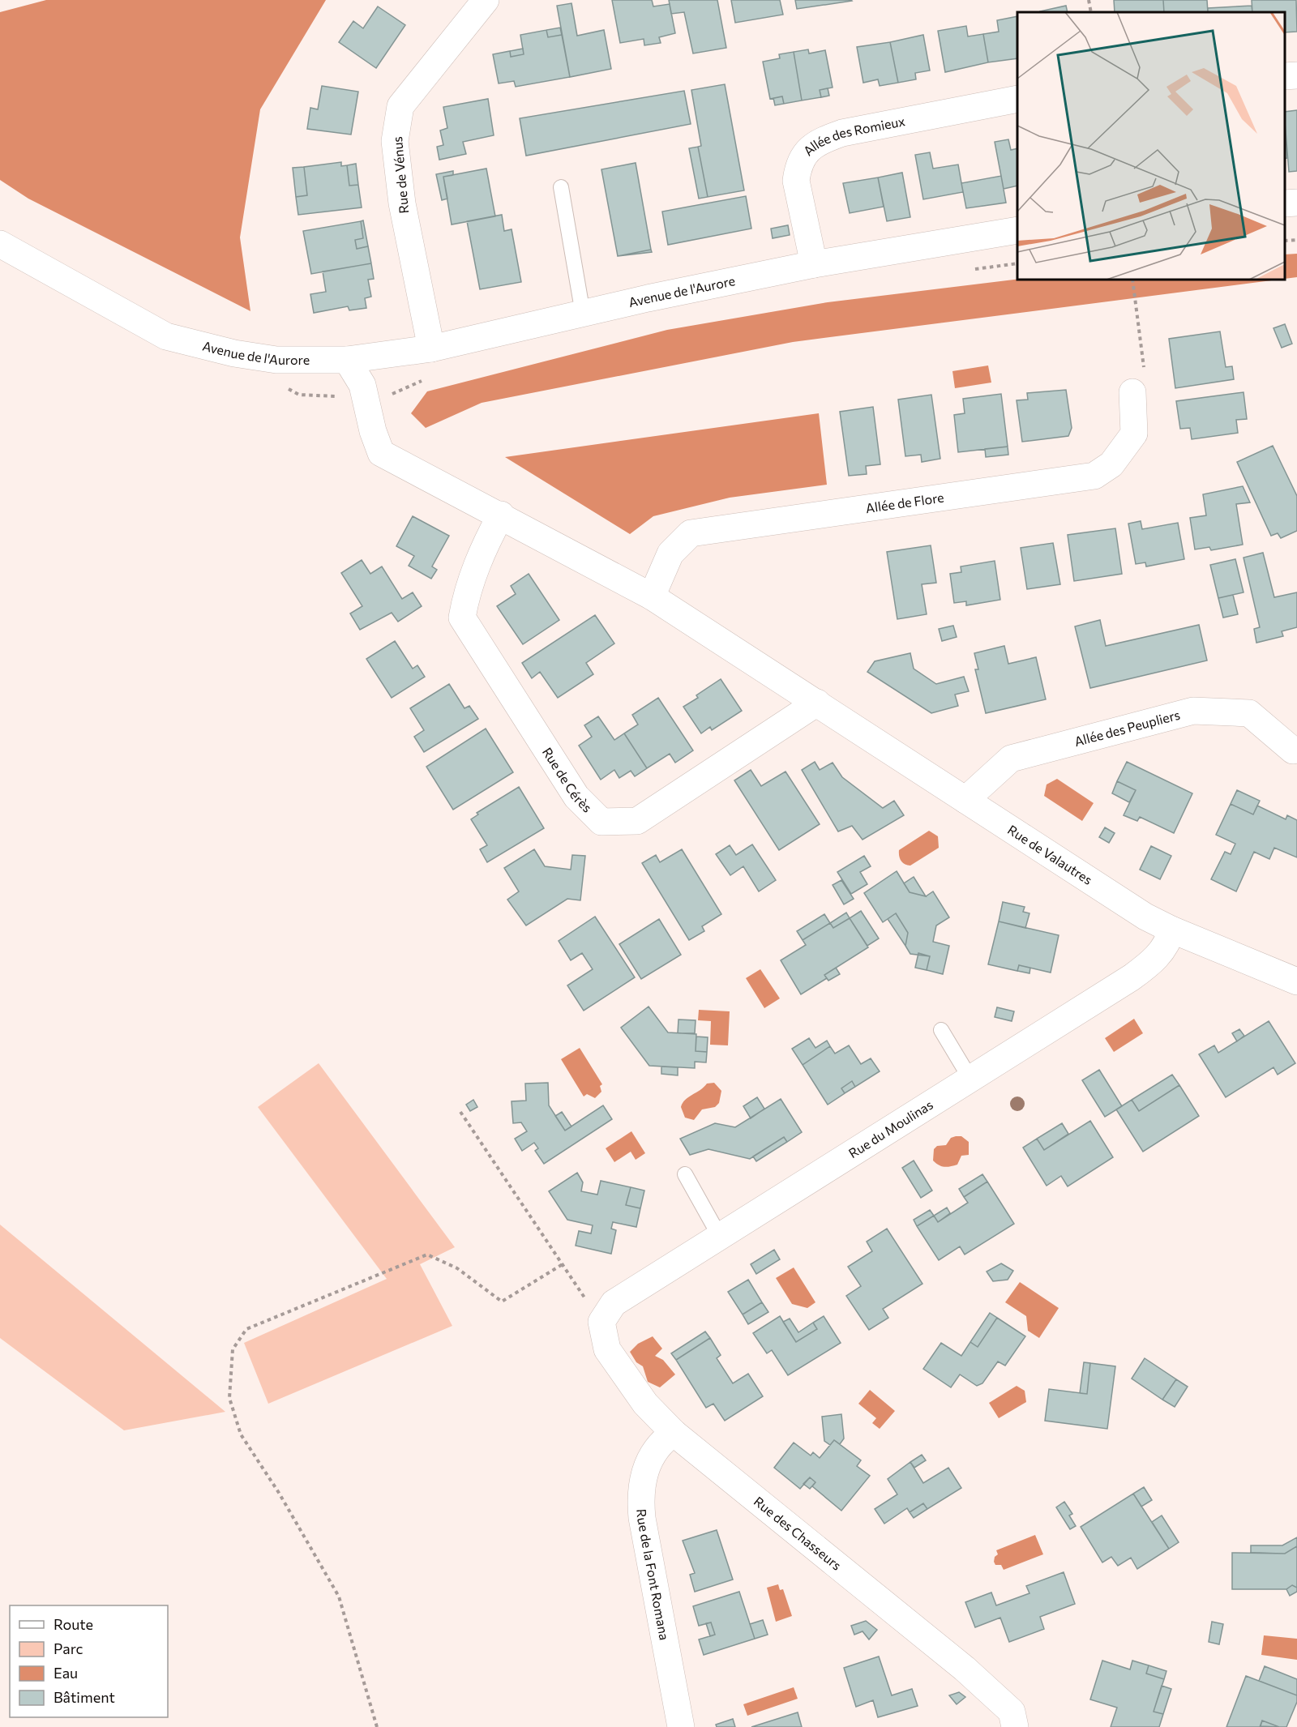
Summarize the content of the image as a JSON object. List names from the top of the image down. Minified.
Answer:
{"streets":{"street":["Allée des Romieux","Rue de Vénus","Avenue de l'Aurore","Allée de Flore","Allée des Peupliers","Rue de Cérès","Rue de Valautres","Rue du Moulinas","Rue des Chasseurs","Rue de la Font Romana"]},"crossings":[["Allée des Romieux","Avenue de l'Aurore"],["Rue de Vénus","Avenue de l'Aurore"],["Avenue de l'Aurore","Rue de Valautres"],["Allée de Flore","Rue de Valautres"],["Allée des Peupliers","Rue de Valautres"],["Rue de Cérès","Rue de Valautres"],["Rue de Valautres","Rue du Moulinas"],["Rue du Moulinas","Rue des Chasseurs"],["Rue des Chasseurs","Rue de la Font Romana"]],"legend":["Route","Parc","Eau","Bâtiment"]}
